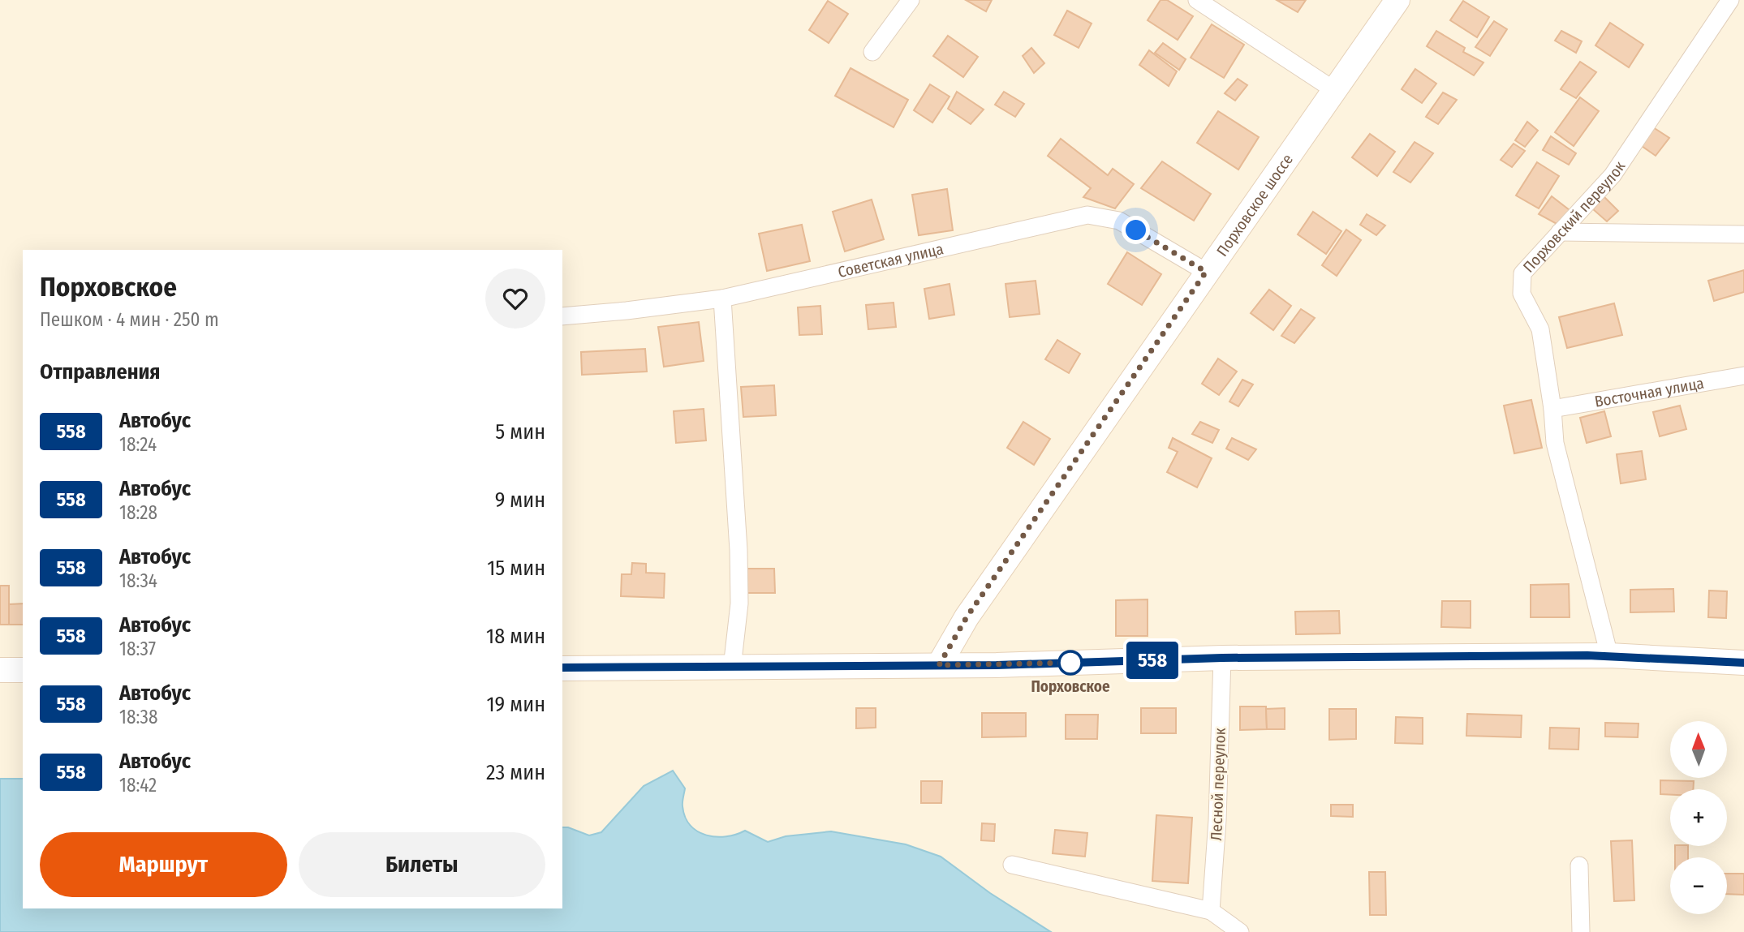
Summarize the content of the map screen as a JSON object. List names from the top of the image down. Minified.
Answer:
{"streets":{"main road":["Порховское шоссе"],"street":["Порховский переулок","Советская улица","Восточная улица","Лесной переулок"]},"crossings":[["Порховское шоссе","Советская улица"],["Порховский переулок","Восточная улица"]],"places":["Порховское"],"lines":["bus line 558"],"north":"top","page":{"on_map":"558","heading":[["Порховское","Пешком · 4 мин · 250 m"],"Отправления"],"list":[{"mark":"558","name":"Автобус","note":"18:24","value":"5 мин"},{"mark":"558","name":"Автобус","note":"18:28","value":"9 мин"},{"mark":"558","name":"Автобус","note":"18:34","value":"15 мин"},{"mark":"558","name":"Автобус","note":"18:37","value":"18 мин"},{"mark":"558","name":"Автобус","note":"18:38","value":"19 мин"},{"mark":"558","name":"Автобус","note":"18:42","value":"23 мин"}],"map_buttons":["+","−"],"buttons":["Маршрут","Билеты"]}}
